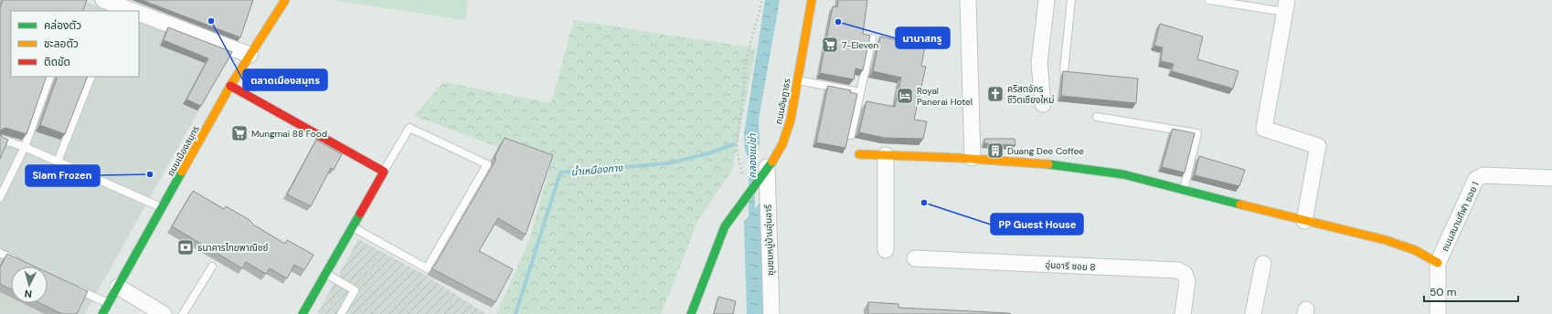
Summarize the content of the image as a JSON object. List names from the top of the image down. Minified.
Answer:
{"streets":{"street":["ถนนอัษฎาธร","ถนนเมืองสมุทร","ถนนสนามกีฬา ซอย 1","ชุมชนหมู่บ้านอุ่นอารี","อุ่นอารี ซอย 8"]},"crossings":[["ถนนอัษฎาธร","ชุมชนหมู่บ้านอุ่นอารี"]],"water":["คลองแม่ข่า","น้ำเหมืองกาง"],"places":{"other":["ตลาดเมืองสมุทร","นานาสกรู","Siam Frozen","PP Guest House"],"supermarket":["7-Eleven","Mungmai 88 Food"],"church":["คริสตจักร ชีวิตเชียงใหม่"],"hotel":["Royal Panerai Hotel"],"building":["Duang Dee Coffee"],"bank":["ธนาคารไทยพาณิชย์"]},"legend":["คล่องตัว","ชะลอตัว","ติดขัด"],"scale_bar":"50 m","north":"bottom"}
